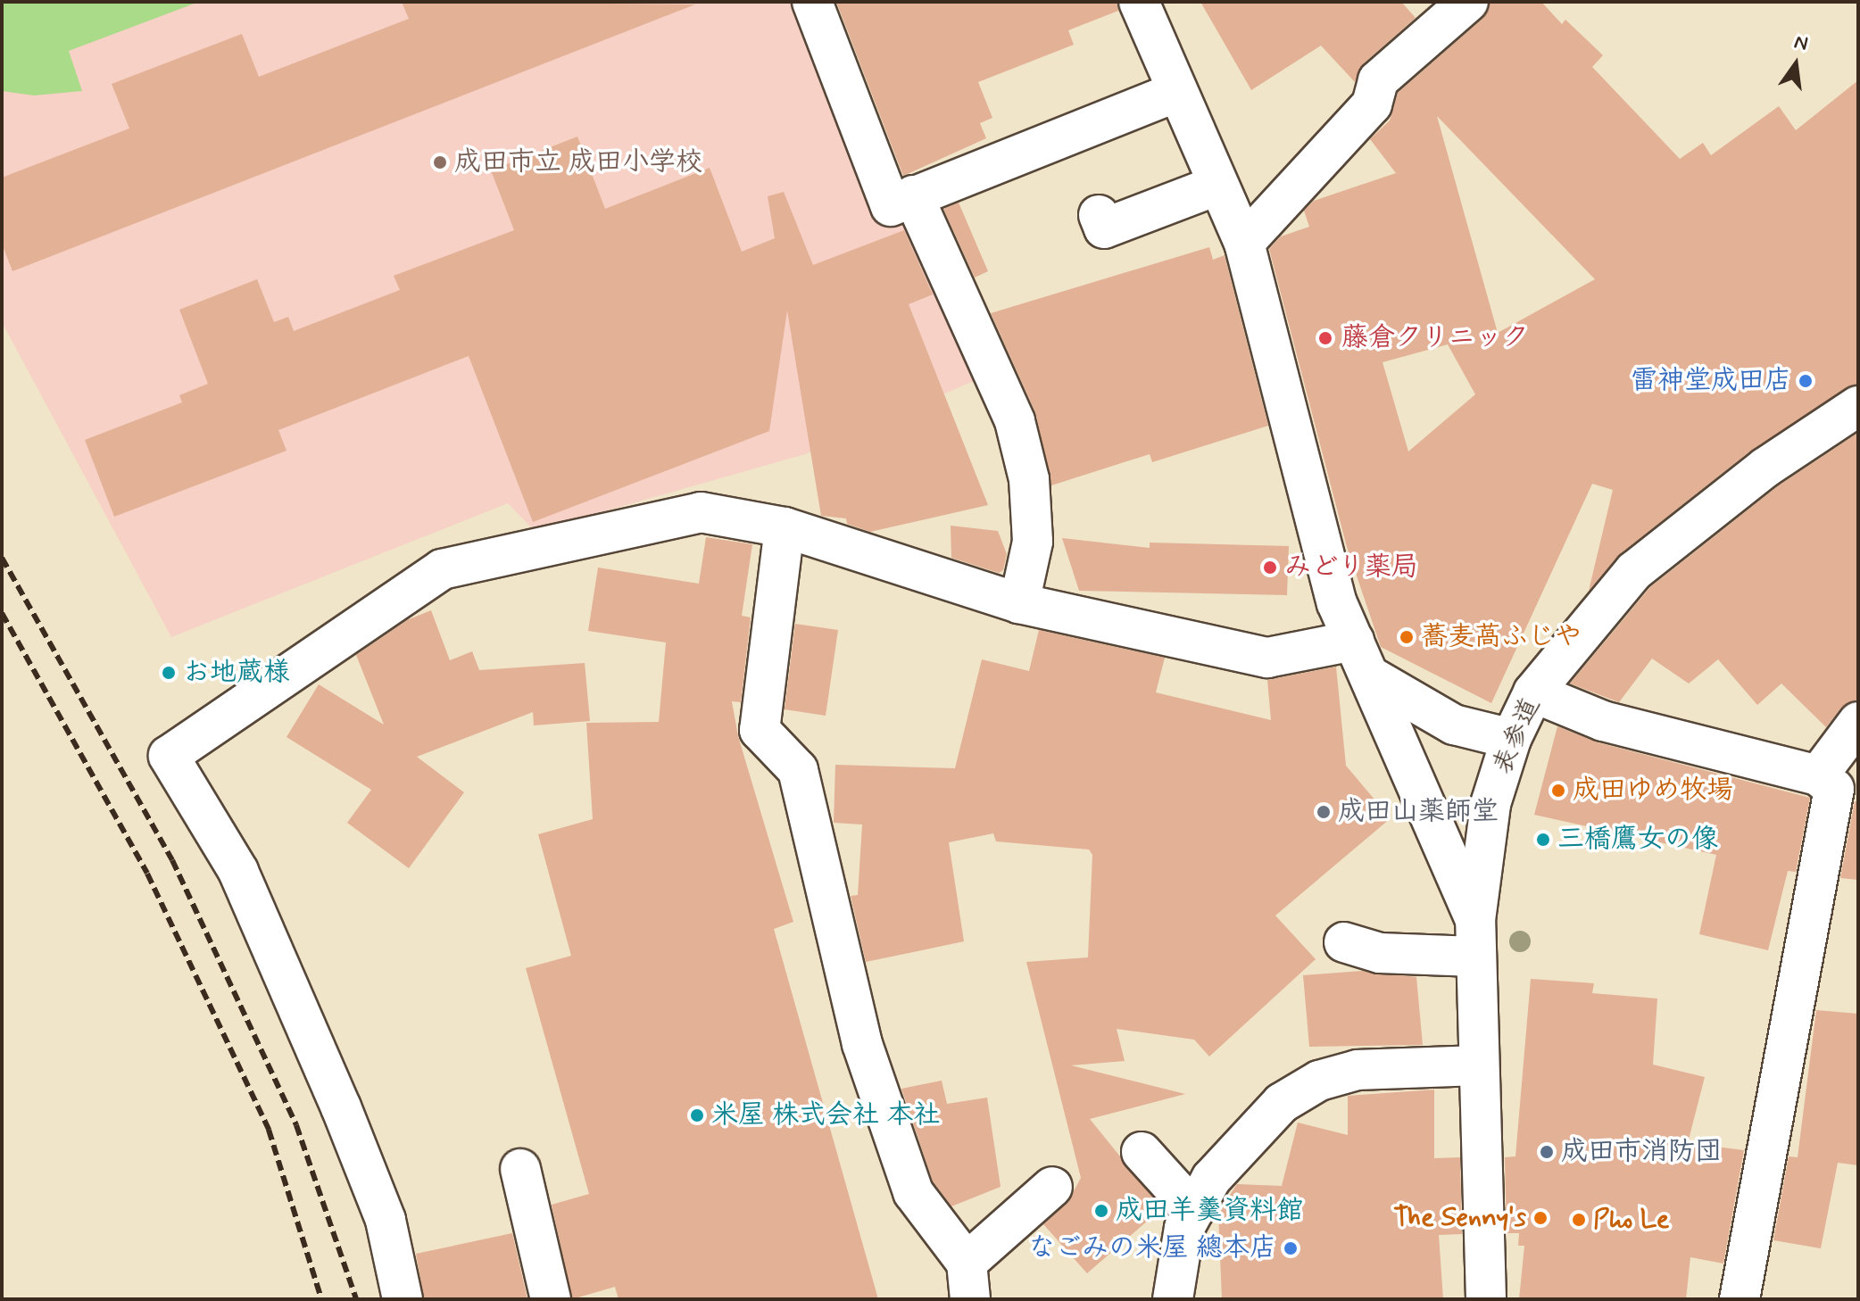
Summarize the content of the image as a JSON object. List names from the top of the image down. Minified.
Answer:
{"streets":{"street":["表参道"]},"places":["成田市立 成田小学校","藤倉クリニック","雷神堂成田店","みどり薬局","蕎麦萵ふじや","お地蔵様","成田ゆめ牧場","成田山薬師堂","三橋鷹女の像","米屋 株式会社 本社","成田市消防団","成田羊羹資料館","The Senny's","Pho Le","なごみの米屋 總本店"],"north":"top"}
